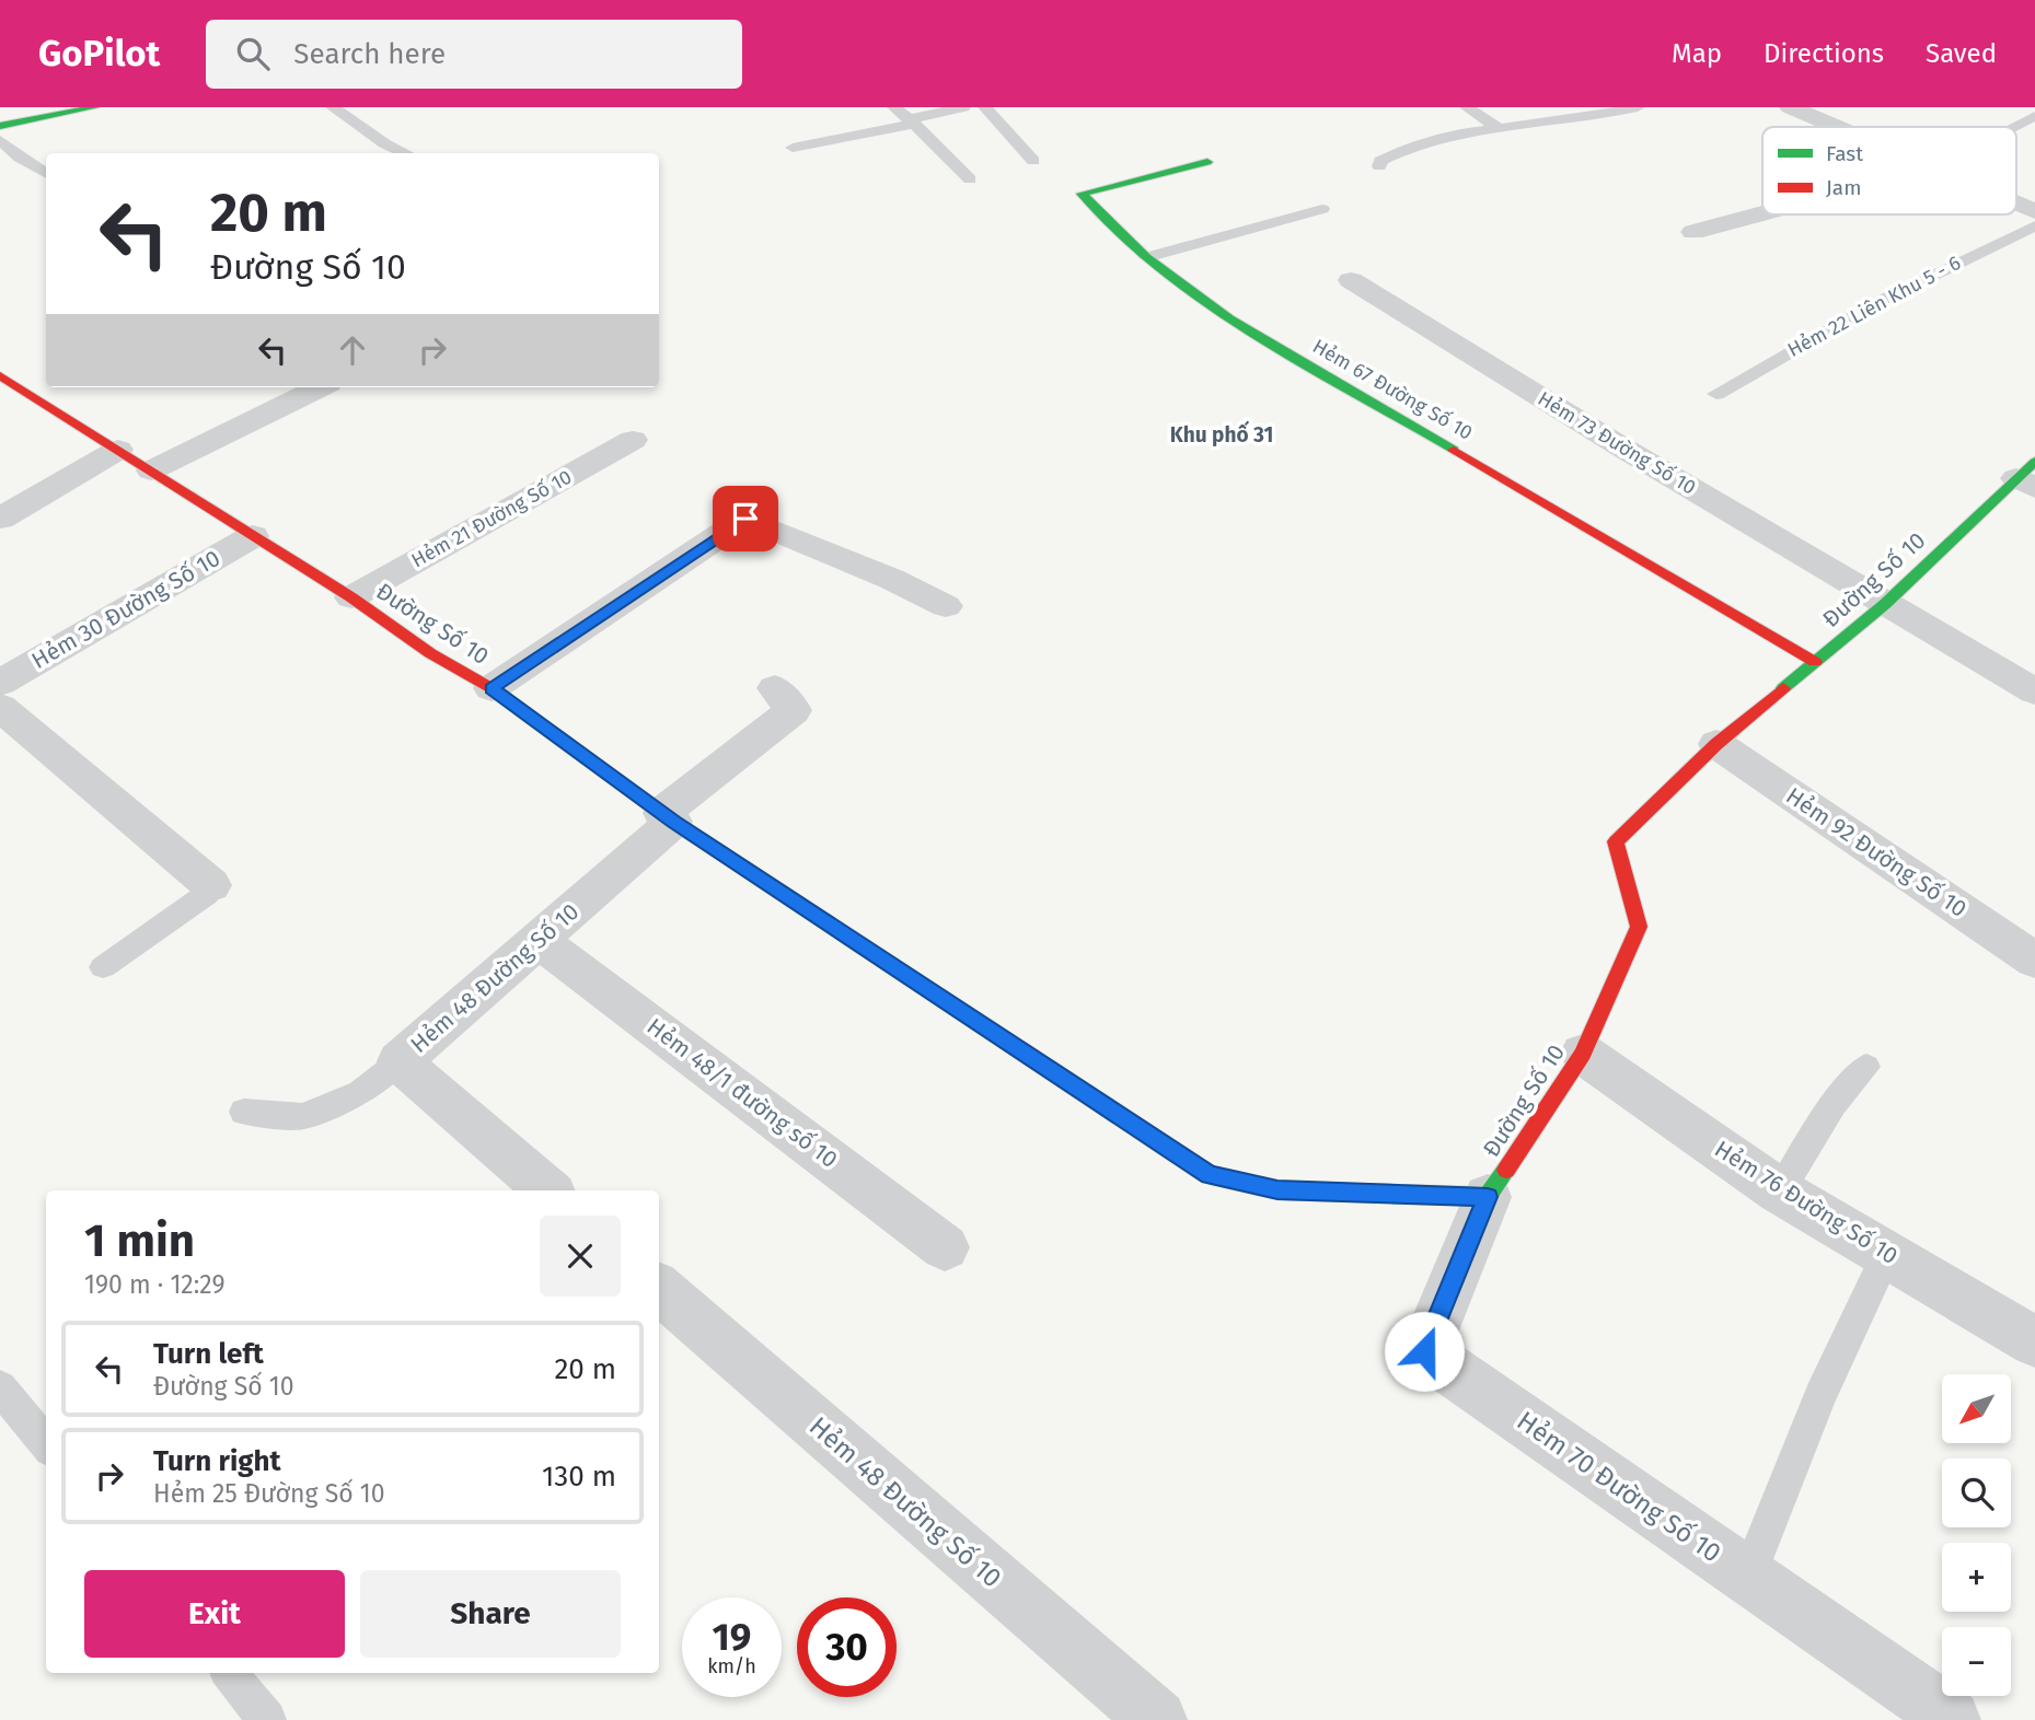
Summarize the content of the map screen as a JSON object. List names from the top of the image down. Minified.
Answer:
{"streets":{"main road":["Hẻm 67 Đường Số 10","Đường Số 10"],"street":["Hẻm 73 Đường Số 10","Hẻm 21 Đường Số 10","Hẻm 30 Đường Số 10","Hẻm 92 Đường Số 10","Hẻm 48 Đường Số 10","Hẻm 48/1 đường số 10","Hẻm 76 Đường Số 10","Hẻm 70 Đường Số 10"],"lane":["Hẻm 22 Liên Khu 5 - 6"]},"crossings":[["Hẻm 67 Đường Số 10","Đường Số 10"],["Hẻm 73 Đường Số 10","Đường Số 10"],["Hẻm 21 Đường Số 10","Đường Số 10"],["Đường Số 10","Hẻm 30 Đường Số 10"],["Đường Số 10","Hẻm 92 Đường Số 10"],["Đường Số 10","Hẻm 48 Đường Số 10"],["Đường Số 10","Hẻm 76 Đường Số 10"],["Đường Số 10","Hẻm 70 Đường Số 10"],["Hẻm 48 Đường Số 10","Hẻm 48/1 đường số 10"]],"districts":["Khu phố 31"],"legend":["Fast","Jam"],"north":"bottom left","page":{"header":"GoPilot","search":"Search here","nav":["Map","Directions","Saved"],"turn":["20 m","Đường Số 10"],"heading":["1 min","190 m · 12:29"],"list":[{"name":"Turn left","note":"Đường Số 10","value":"20 m"},{"name":"Turn right","note":"Hẻm 25 Đường Số 10","value":"130 m"}],"map_buttons":["+","−"],"buttons":["Exit","Share"],"speed":"19 km/h","limit":"30"}}
